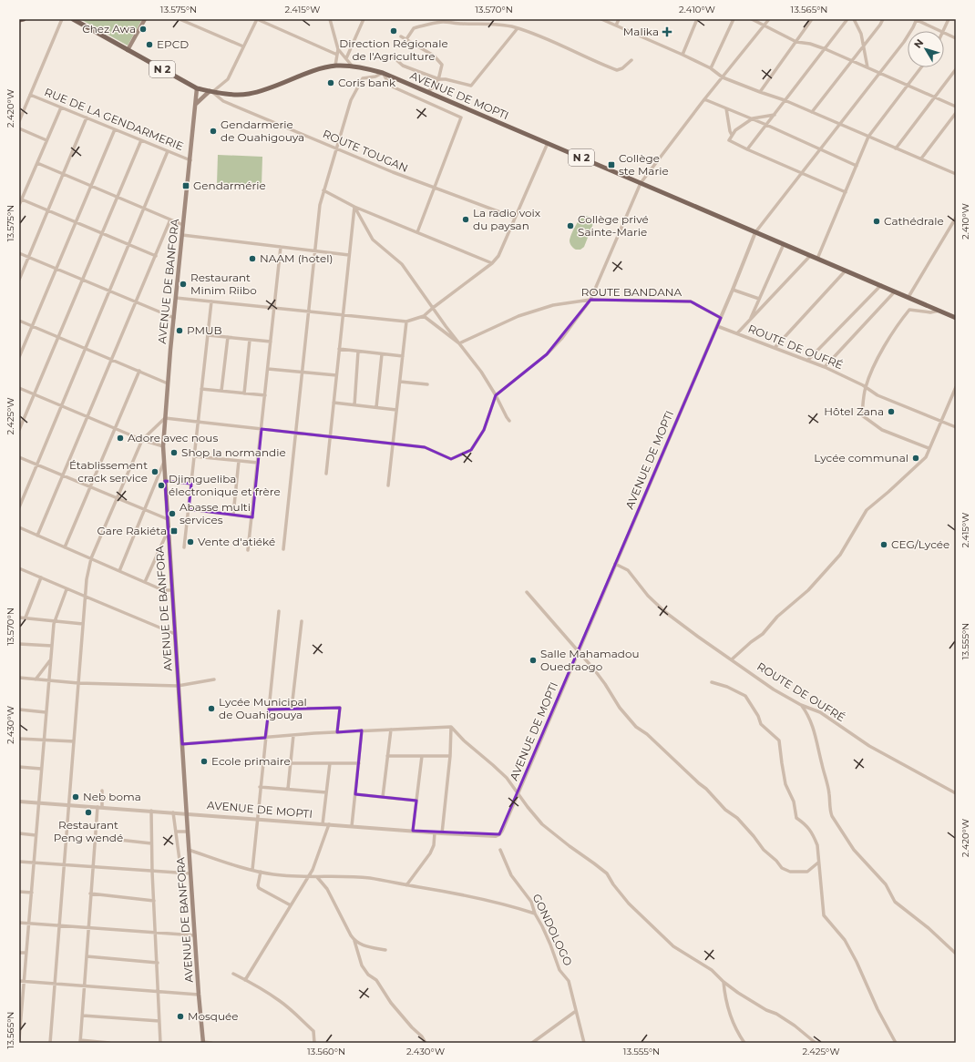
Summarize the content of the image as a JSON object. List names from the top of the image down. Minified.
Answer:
{"streets":{"main road":["N 2","AVENUE DE MOPTI","AVENUE DE BANFORA"],"street":["RUE DE LA GENDARMERIE","ROUTE TOUGAN","ROUTE BANDANA","ROUTE DE OUFRÉ","GONDOLOGO"]},"crossings":[["AVENUE DE MOPTI","ROUTE TOUGAN"],["AVENUE DE MOPTI","AVENUE DE BANFORA"],["AVENUE DE MOPTI","ROUTE BANDANA"],["AVENUE DE MOPTI","ROUTE DE OUFRÉ"],["RUE DE LA GENDARMERIE","AVENUE DE BANFORA"]],"places":{"other":["Chez Awa","Direction Régionale de l'Agriculture","EPCD","Coris bank","Gendarmerie de Ouahigouya","La radio voix du paysan","Cathédrale","Collège privé Sainte-Marie","NAAM (hotel)","Restaurant Minim Riibo","PMUB","Hôtel Zana","Adore avec nous","Shop la normandie","Lycée communal","Établissement crack service","Djimgueliba électronique et frère","Abasse multi services","Vente d'atiéké","CEG/Lycée","Salle Mahamadou Ouedraogo","Lycée Municipal de Ouahigouya","Ecole primaire","Neb boma","Restaurant Peng wendé","Mosquée"],"health":["Malika"],"transit":["Collège ste Marie","Gendarmérie","Gare Rakiéta"]},"north":"top left","coordinates":["13.575°N","2.415°W","13.570°N","2.410°W","13.565°N","2.420°W","2.425°W","13.555°N","2.430°W","13.560°N"]}
